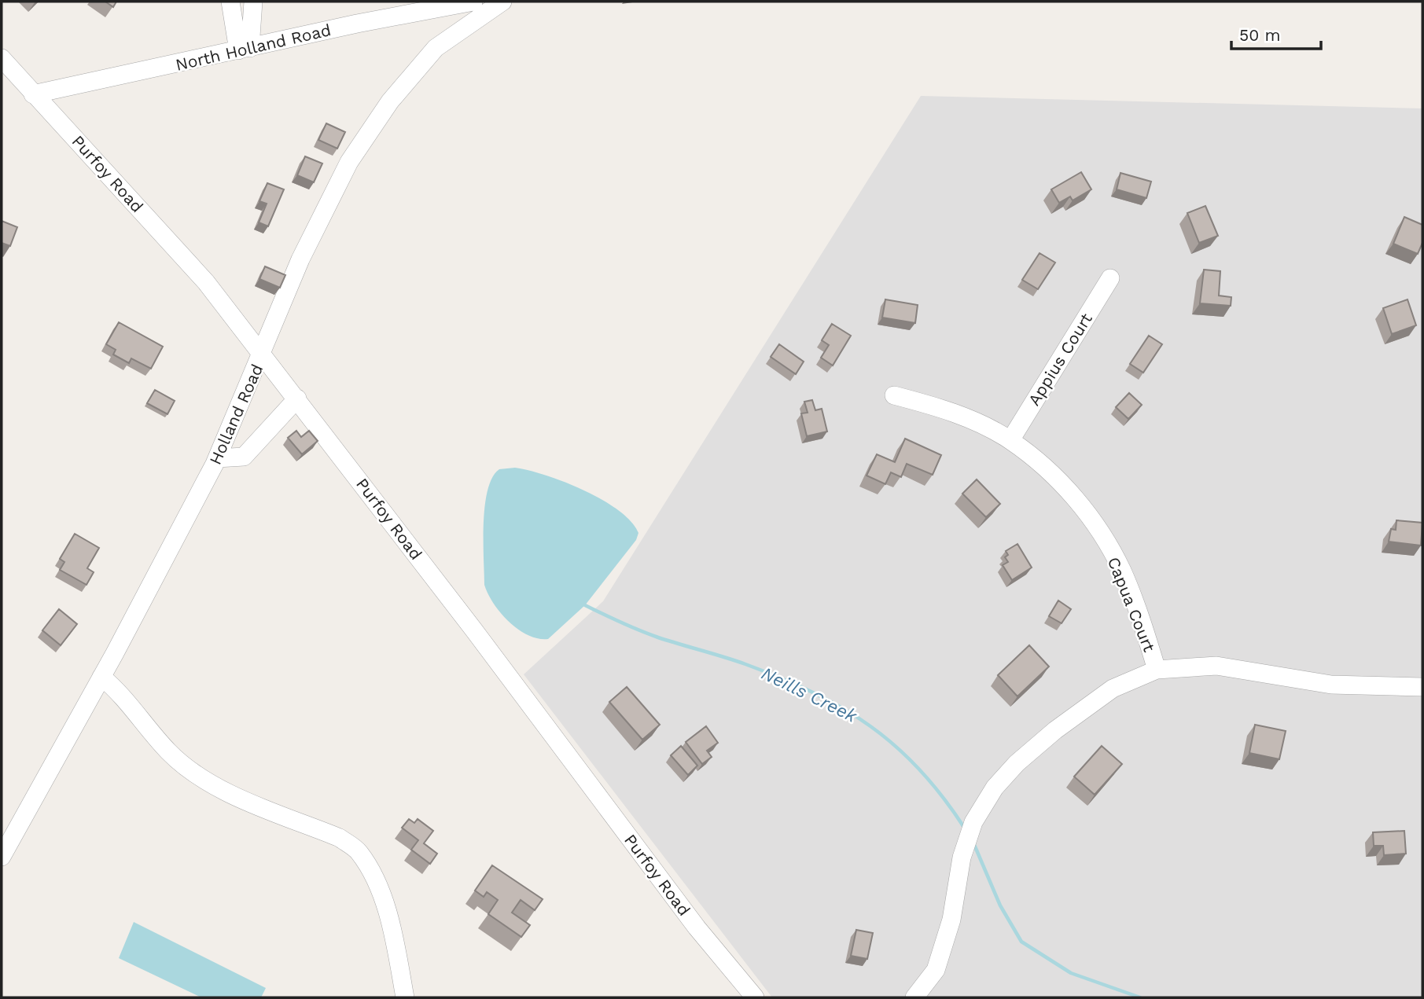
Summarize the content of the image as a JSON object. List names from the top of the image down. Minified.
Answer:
{"streets":{"street":["North Holland Road","Purfoy Road","Appius Court","Holland Road","Capua Court"]},"crossings":[["North Holland Road","Purfoy Road"],["Purfoy Road","Holland Road"],["Appius Court","Capua Court"]],"water":["Neills Creek"],"scale_bar":"50 m"}
